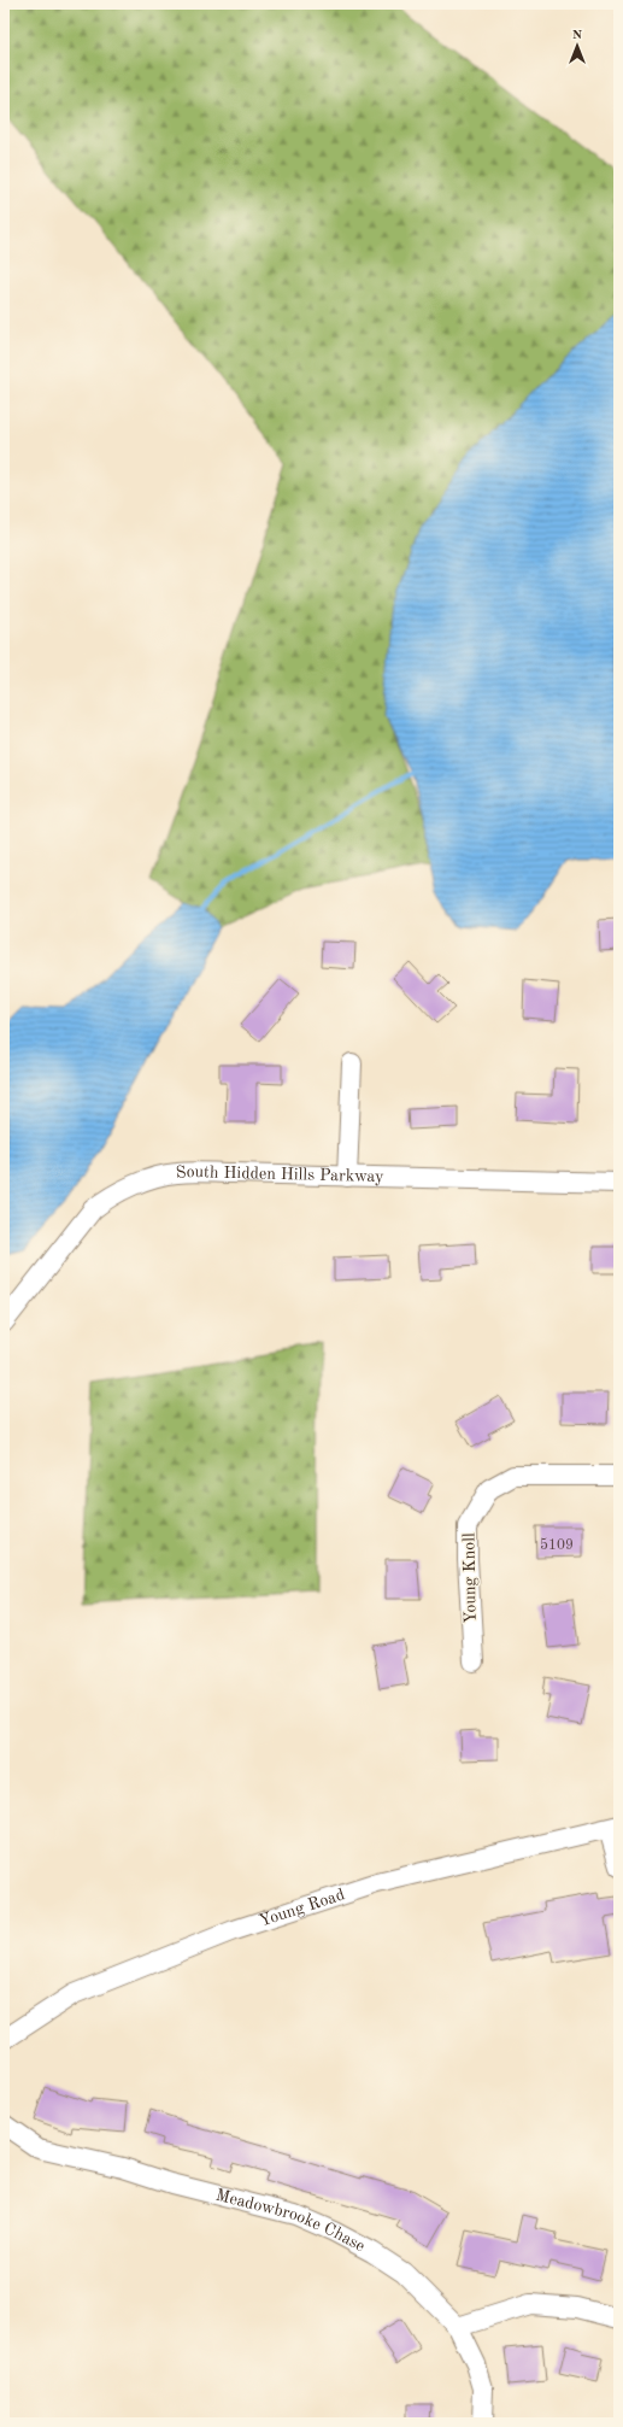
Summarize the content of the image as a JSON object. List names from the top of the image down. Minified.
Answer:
{"streets":{"street":["South Hidden Hills Parkway","Young Knoll","Young Road","Meadowbrooke Chase"]},"house_numbers":["5109"],"north":"top"}
